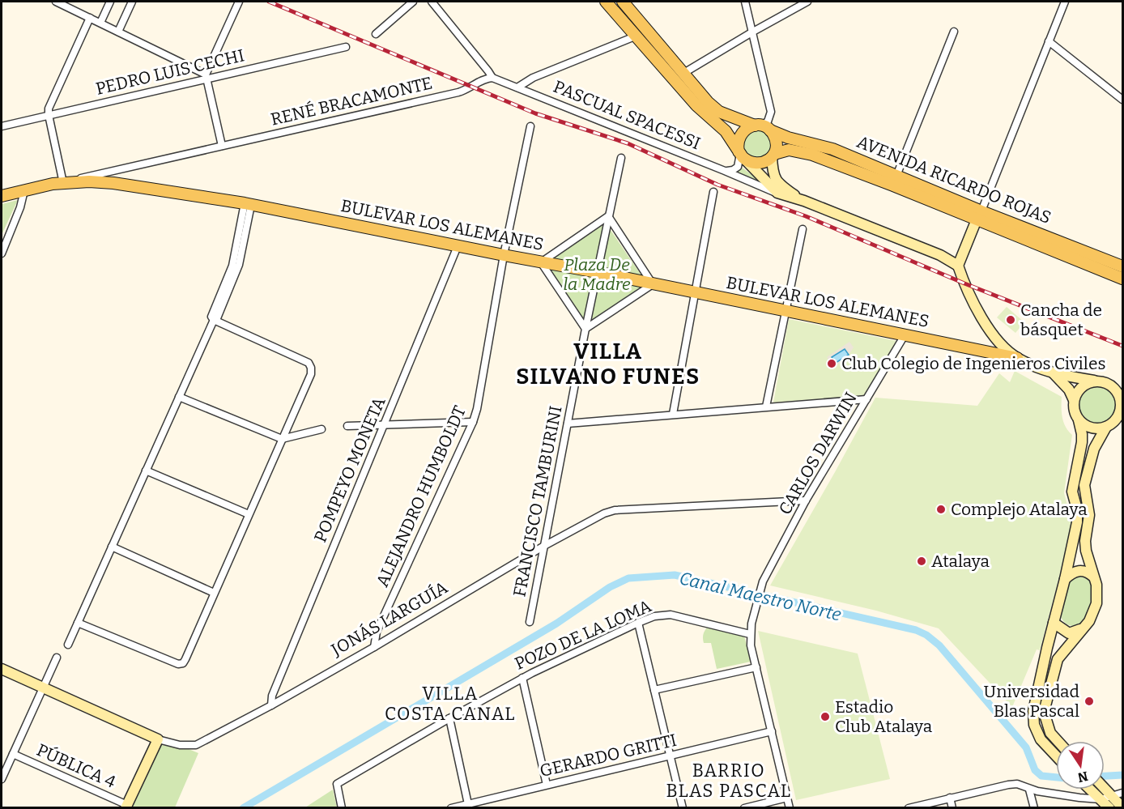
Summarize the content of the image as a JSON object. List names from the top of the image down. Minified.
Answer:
{"streets":{"main road":["AVENIDA RICARDO ROJAS","BULEVAR LOS ALEMANES","JONÁS LARGUÍA"],"street":["PEDRO LUIS CECHI","RENÉ BRACAMONTE","PASCUAL SPACESSI","CARLOS DARWIN","POMPEYO MONETA","ALEJANDRO HUMBOLDT","FRANCISCO TAMBURINI","POZO DE LA LOMA","GERARDO GRITTI","PÚBLICA 4"]},"crossings":[["RENÉ BRACAMONTE","BULEVAR LOS ALEMANES"],["BULEVAR LOS ALEMANES","CARLOS DARWIN"],["BULEVAR LOS ALEMANES","POMPEYO MONETA"],["BULEVAR LOS ALEMANES","ALEJANDRO HUMBOLDT"],["BULEVAR LOS ALEMANES","FRANCISCO TAMBURINI"],["CARLOS DARWIN","JONÁS LARGUÍA"],["CARLOS DARWIN","POZO DE LA LOMA"],["POMPEYO MONETA","JONÁS LARGUÍA"],["ALEJANDRO HUMBOLDT","JONÁS LARGUÍA"],["FRANCISCO TAMBURINI","JONÁS LARGUÍA"]],"districts":["VILLA SILVANO FUNES","VILLA COSTA CANAL","BARRIO BLAS PASCAL"],"water":["Canal Maestro Norte"],"parks":["Plaza De la Madre"],"places":["Cancha de básquet","Club Colegio de Ingenieros Civiles","Complejo Atalaya","Atalaya","Universidad Blas Pascal","Estadio Club Atalaya"],"north":"bottom"}
